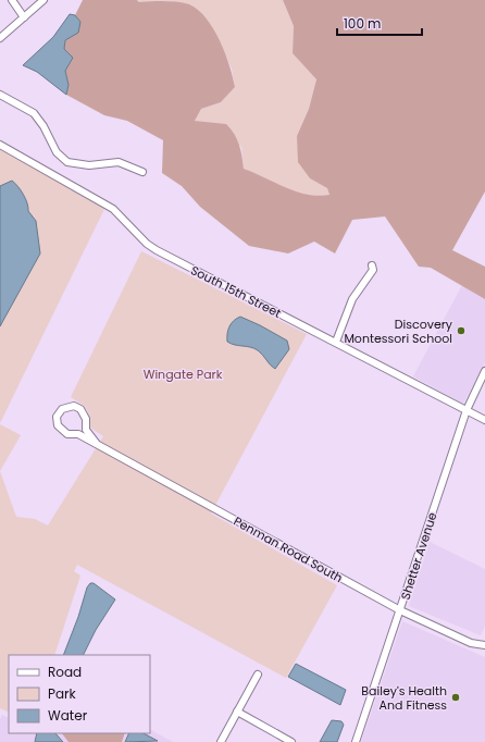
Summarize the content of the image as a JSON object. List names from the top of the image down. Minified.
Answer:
{"streets":{"street":["South 15th Street","Penman Road South","Shetter Avenue"]},"crossings":[["South 15th Street","Shetter Avenue"],["Penman Road South","Shetter Avenue"]],"parks":["Wingate Park"],"places":["Discovery Montessori School","Bailey's Health And Fitness"],"legend":["Road","Park","Water"],"scale_bar":"100 m"}
